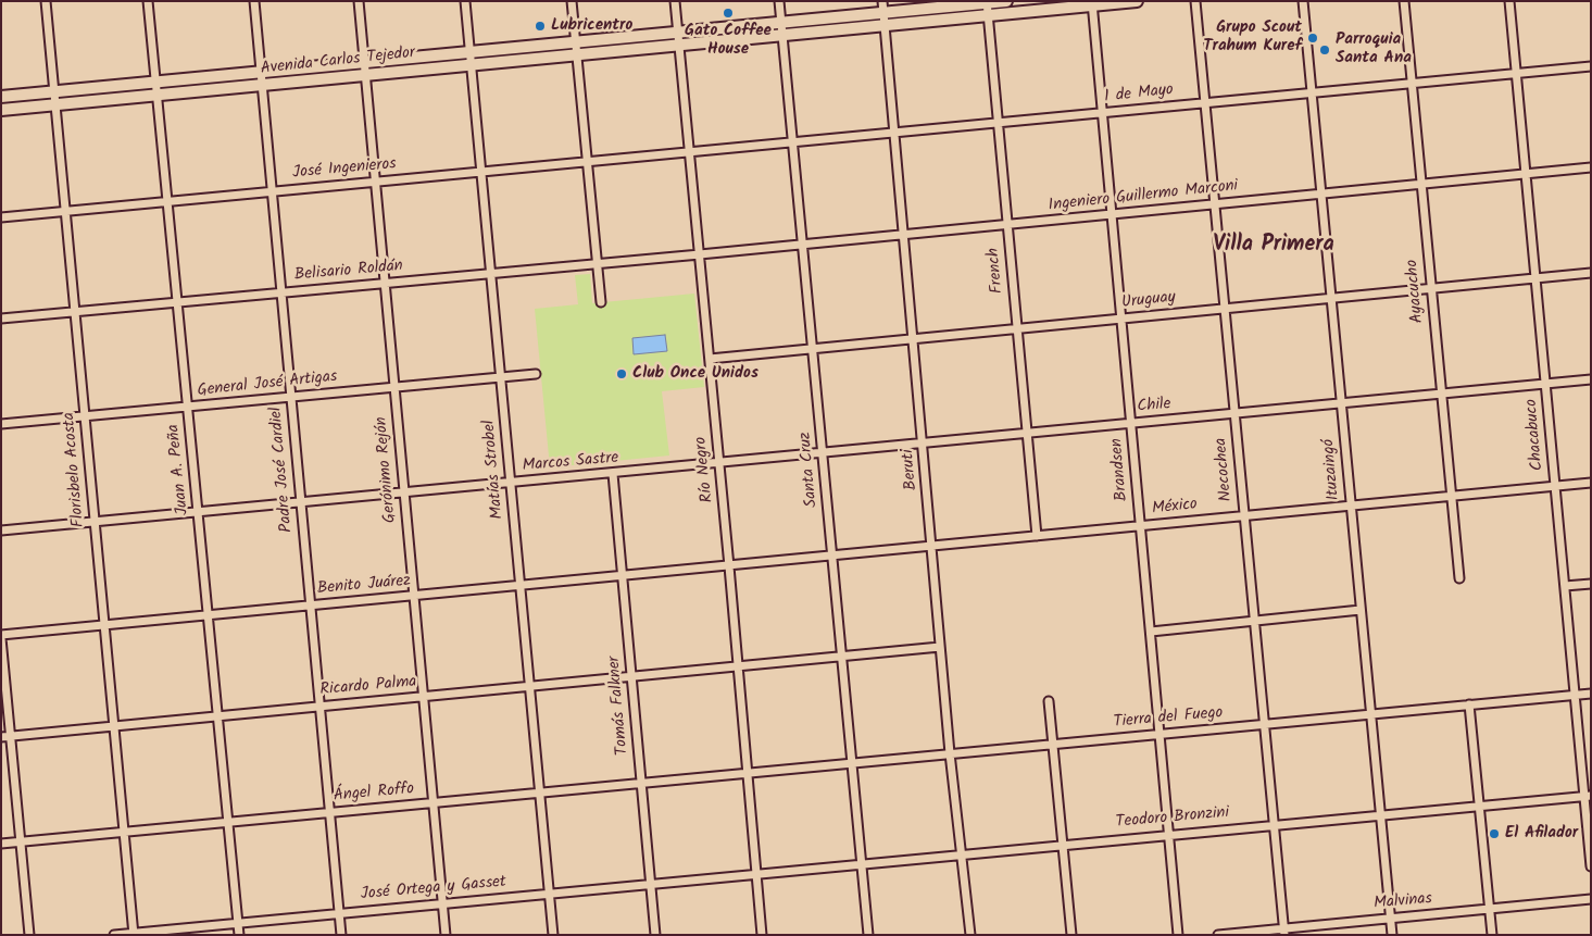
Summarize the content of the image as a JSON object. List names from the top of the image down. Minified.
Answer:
{"streets":{"main road":["Avenida Carlos Tejedor"],"street":["1 de Mayo","José Ingenieros","Ingeniero Guillermo Marconi","French","Belisario Roldán","Ayacucho","Uruguay","General José Artigas","Chile","Chacabuco","Marcos Sastre","Florisbelo Acosta","Juan A. Peña","Padre José Cardiel","Gerónimo Rejón","Matías Strobel","Río Negro","Santa Cruz","Beruti","Brandsen","Necochea","Ituzaingó","México","Benito Juárez","Ricardo Palma","Tomás Falkner","Tierra del Fuego","Ángel Roffo","Teodoro Bronzini","José Ortega y Gasset","Malvinas"]},"crossings":[["Avenida Carlos Tejedor","French"],["Avenida Carlos Tejedor","Florisbelo Acosta"],["Avenida Carlos Tejedor","Juan A. Peña"],["Avenida Carlos Tejedor","Padre José Cardiel"],["Avenida Carlos Tejedor","Gerónimo Rejón"],["Avenida Carlos Tejedor","Matías Strobel"],["Avenida Carlos Tejedor","Río Negro"],["Avenida Carlos Tejedor","Santa Cruz"],["Avenida Carlos Tejedor","Beruti"],["Avenida Carlos Tejedor","Brandsen"],["1 de Mayo","José Ingenieros"],["1 de Mayo","French"],["1 de Mayo","Ayacucho"],["1 de Mayo","Chacabuco"],["1 de Mayo","Río Negro"],["1 de Mayo","Santa Cruz"],["1 de Mayo","Beruti"],["1 de Mayo","Brandsen"],["1 de Mayo","Necochea"],["1 de Mayo","Ituzaingó"],["José Ingenieros","Florisbelo Acosta"],["José Ingenieros","Juan A. Peña"],["José Ingenieros","Padre José Cardiel"],["José Ingenieros","Gerónimo Rejón"],["José Ingenieros","Matías Strobel"],["José Ingenieros","Río Negro"],["Ingeniero Guillermo Marconi","French"],["Ingeniero Guillermo Marconi","Belisario Roldán"],["Ingeniero Guillermo Marconi","Ayacucho"],["Ingeniero Guillermo Marconi","Chacabuco"],["Ingeniero Guillermo Marconi","Río Negro"],["Ingeniero Guillermo Marconi","Santa Cruz"],["Ingeniero Guillermo Marconi","Beruti"],["Ingeniero Guillermo Marconi","Brandsen"],["Ingeniero Guillermo Marconi","Necochea"],["Ingeniero Guillermo Marconi","Ituzaingó"],["French","Uruguay"],["French","Chile"],["French","México"],["Belisario Roldán","Florisbelo Acosta"],["Belisario Roldán","Juan A. Peña"],["Belisario Roldán","Padre José Cardiel"],["Belisario Roldán","Gerónimo Rejón"],["Belisario Roldán","Matías Strobel"],["Belisario Roldán","Río Negro"],["Ayacucho","Uruguay"],["Ayacucho","Chile"],["Ayacucho","México"],["Uruguay","Chacabuco"],["Uruguay","Río Negro"],["Uruguay","Santa Cruz"],["Uruguay","Beruti"],["Uruguay","Brandsen"],["Uruguay","Necochea"],["Uruguay","Ituzaingó"],["General José Artigas","Florisbelo Acosta"],["General José Artigas","Juan A. Peña"],["General José Artigas","Padre José Cardiel"],["General José Artigas","Gerónimo Rejón"],["General José Artigas","Matías Strobel"],["Chile","Chacabuco"],["Chile","Marcos Sastre"],["Chile","Río Negro"],["Chile","Santa Cruz"],["Chile","Beruti"],["Chile","Brandsen"],["Chile","Necochea"],["Chile","Ituzaingó"],["Chacabuco","México"],["Chacabuco","Tierra del Fuego"],["Chacabuco","Teodoro Bronzini"],["Marcos Sastre","Florisbelo Acosta"],["Marcos Sastre","Juan A. Peña"],["Marcos Sastre","Padre José Cardiel"],["Marcos Sastre","Gerónimo Rejón"],["Marcos Sastre","Matías Strobel"],["Marcos Sastre","Río Negro"],["Marcos Sastre","Tomás Falkner"],["Florisbelo Acosta","Benito Juárez"],["Florisbelo Acosta","Ricardo Palma"],["Florisbelo Acosta","Ángel Roffo"],["Florisbelo Acosta","José Ortega y Gasset"],["Juan A. Peña","Benito Juárez"],["Juan A. Peña","Ricardo Palma"],["Juan A. Peña","Ángel Roffo"],["Juan A. Peña","José Ortega y Gasset"],["Padre José Cardiel","Benito Juárez"],["Padre José Cardiel","Ricardo Palma"],["Padre José Cardiel","Ángel Roffo"],["Padre José Cardiel","José Ortega y Gasset"],["Gerónimo Rejón","Benito Juárez"],["Gerónimo Rejón","Ricardo Palma"],["Gerónimo Rejón","Ángel Roffo"],["Gerónimo Rejón","José Ortega y Gasset"],["Matías Strobel","Benito Juárez"],["Matías Strobel","Ricardo Palma"],["Matías Strobel","Ángel Roffo"],["Matías Strobel","José Ortega y Gasset"],["Río Negro","México"],["Río Negro","Benito Juárez"],["Río Negro","Ricardo Palma"],["Río Negro","Tierra del Fuego"],["Río Negro","Ángel Roffo"],["Río Negro","Teodoro Bronzini"],["Río Negro","José Ortega y Gasset"],["Santa Cruz","México"],["Santa Cruz","Ricardo Palma"],["Santa Cruz","Tierra del Fuego"],["Santa Cruz","Teodoro Bronzini"],["Beruti","México"],["Beruti","Ricardo Palma"],["Beruti","Tierra del Fuego"],["Beruti","Teodoro Bronzini"],["Brandsen","México"],["Brandsen","Tierra del Fuego"],["Brandsen","Teodoro Bronzini"],["Necochea","México"],["Necochea","Tierra del Fuego"],["Necochea","Teodoro Bronzini"],["Necochea","Malvinas"],["Ituzaingó","México"],["Ituzaingó","Tierra del Fuego"],["Ituzaingó","Teodoro Bronzini"],["Ituzaingó","Malvinas"],["México","Benito Juárez"],["Benito Juárez","Tomás Falkner"],["Ricardo Palma","Tomás Falkner"],["Tomás Falkner","Ángel Roffo"],["Tomás Falkner","José Ortega y Gasset"],["Tierra del Fuego","Ángel Roffo"],["Teodoro Bronzini","José Ortega y Gasset"]],"districts":["Villa Primera"],"places":["Gato Coffee House","Lubricentro","Grupo Scout Trahum Kuref","Parroquia Santa Ana","Club Once Unidos","El Afilador"]}
